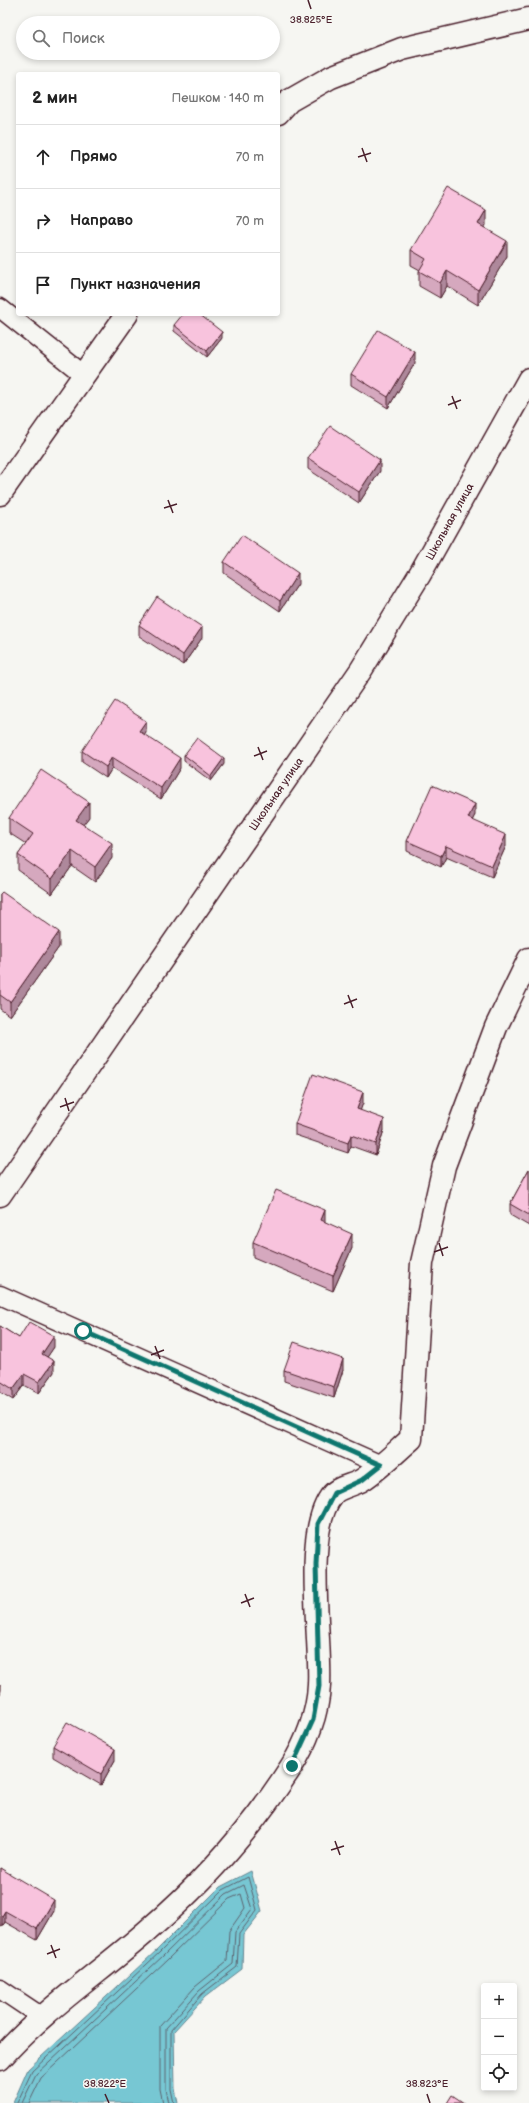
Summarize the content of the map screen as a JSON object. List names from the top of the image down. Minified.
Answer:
{"streets":{"street":["Школьная улица"]},"page":{"search":"Поиск","heading":["2 мин","Пешком · 140 m"],"list":[["Прямо","70 m"],["Направо","70 m"],"Пункт назначения"],"map_buttons":["+","−"]},"coordinates":["38.825°E","38.822°E","38.823°E"]}
